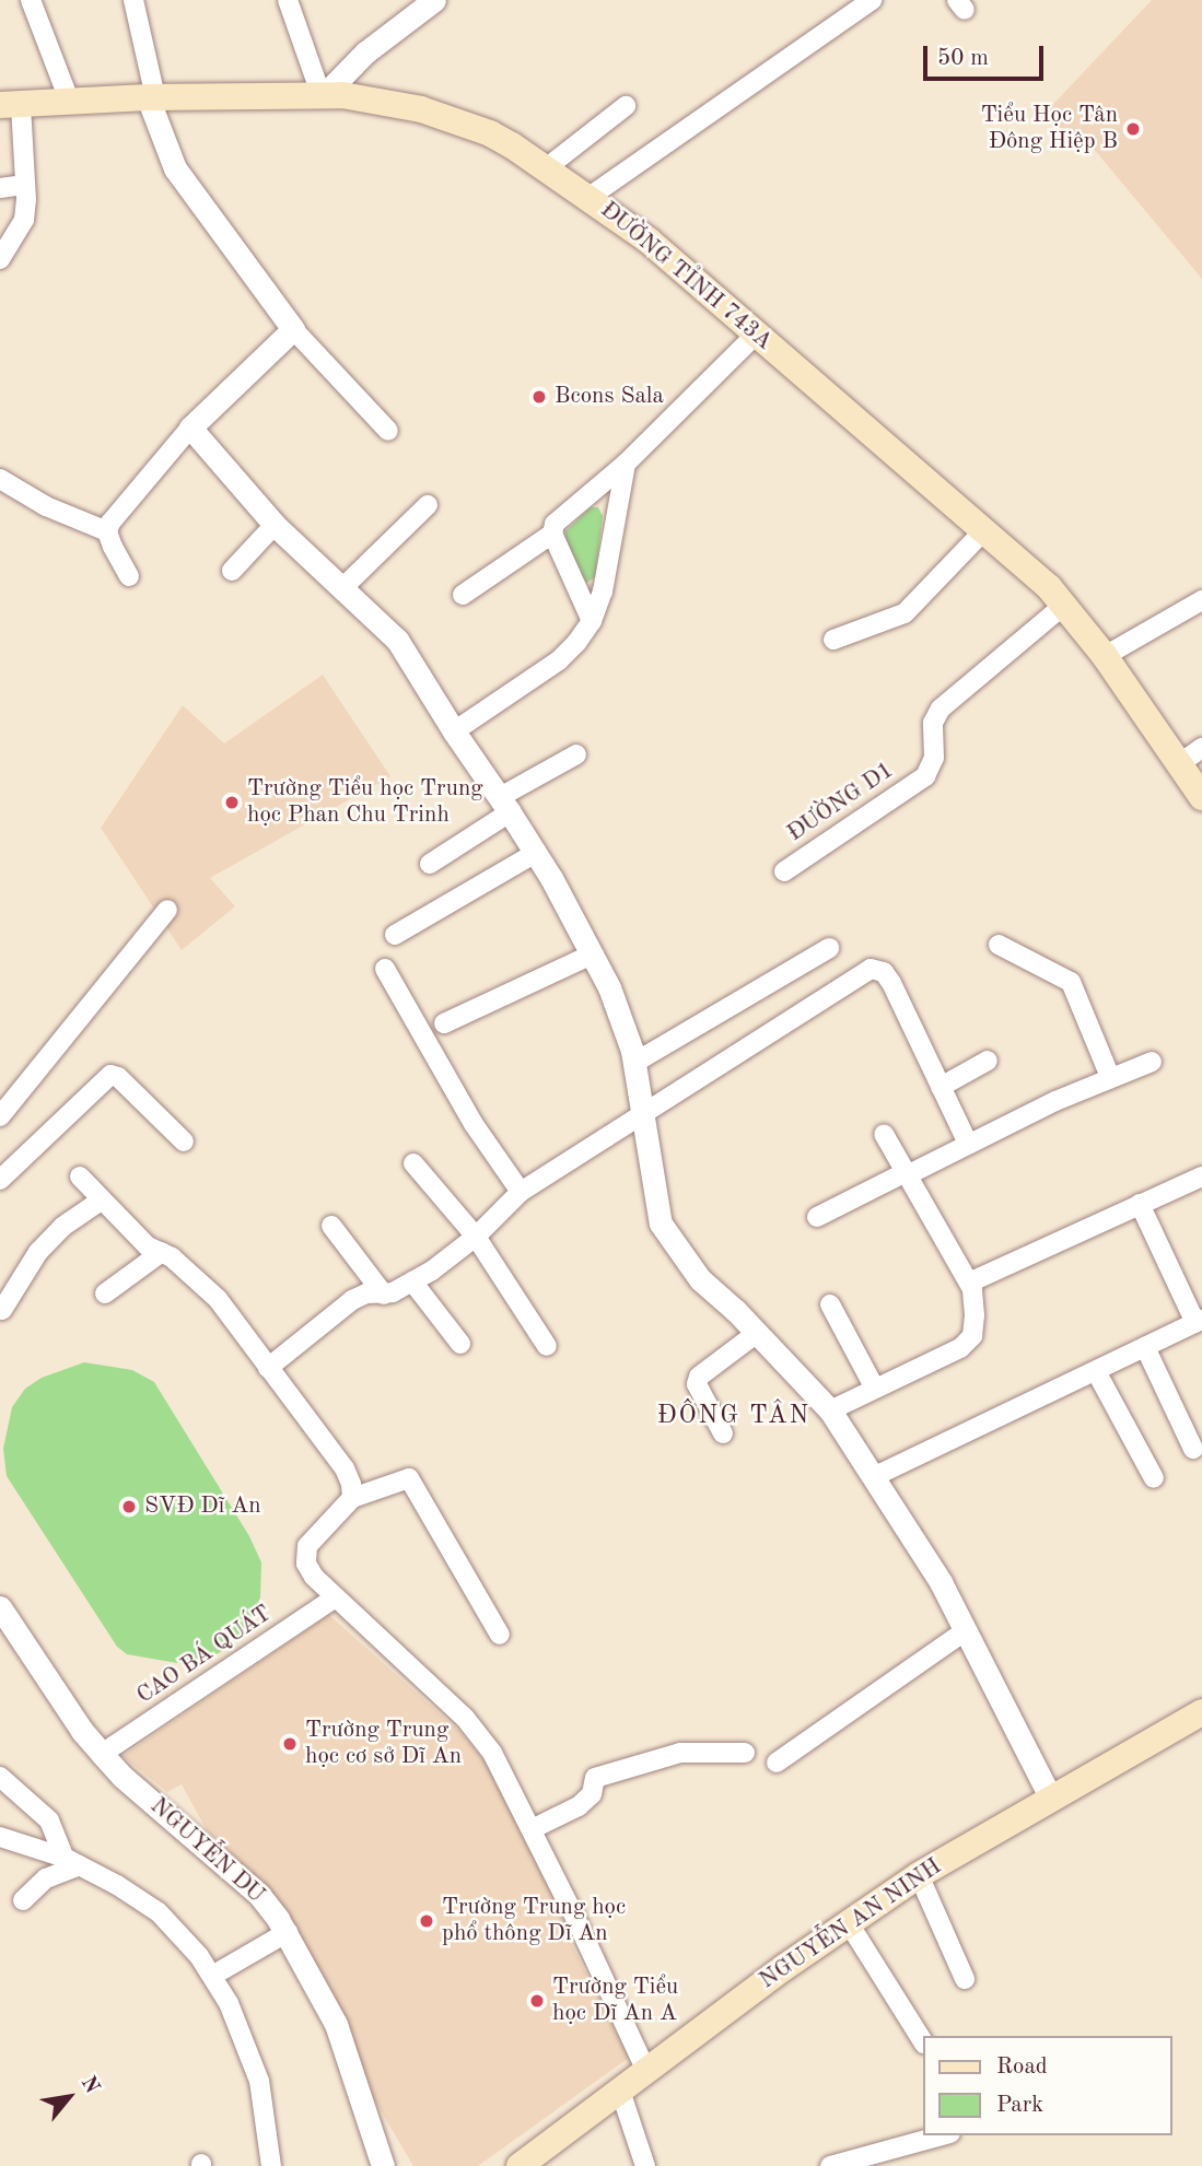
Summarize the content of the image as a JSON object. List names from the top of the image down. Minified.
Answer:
{"streets":{"main road":["ĐƯỜNG TỈNH 743A","NGUYỄN AN NINH"],"street":["ĐƯỜNG D1","CAO BÁ QUÁT","NGUYỄN DU"]},"crossings":[["ĐƯỜNG TỈNH 743A","ĐƯỜNG D1"],["CAO BÁ QUÁT","NGUYỄN DU"]],"districts":["ĐÔNG TÂN"],"places":["Tiểu Học Tân Đông Hiệp B","Bcons Sala","Trường Tiểu học Trung học Phan Chu Trinh","SVĐ Dĩ An","Trường Trung học cơ sở Dĩ An","Trường Trung học phổ thông Dĩ An","Trường Tiểu học Dĩ An A"],"legend":["Road","Park"],"scale_bar":"50 m","north":"top right"}
